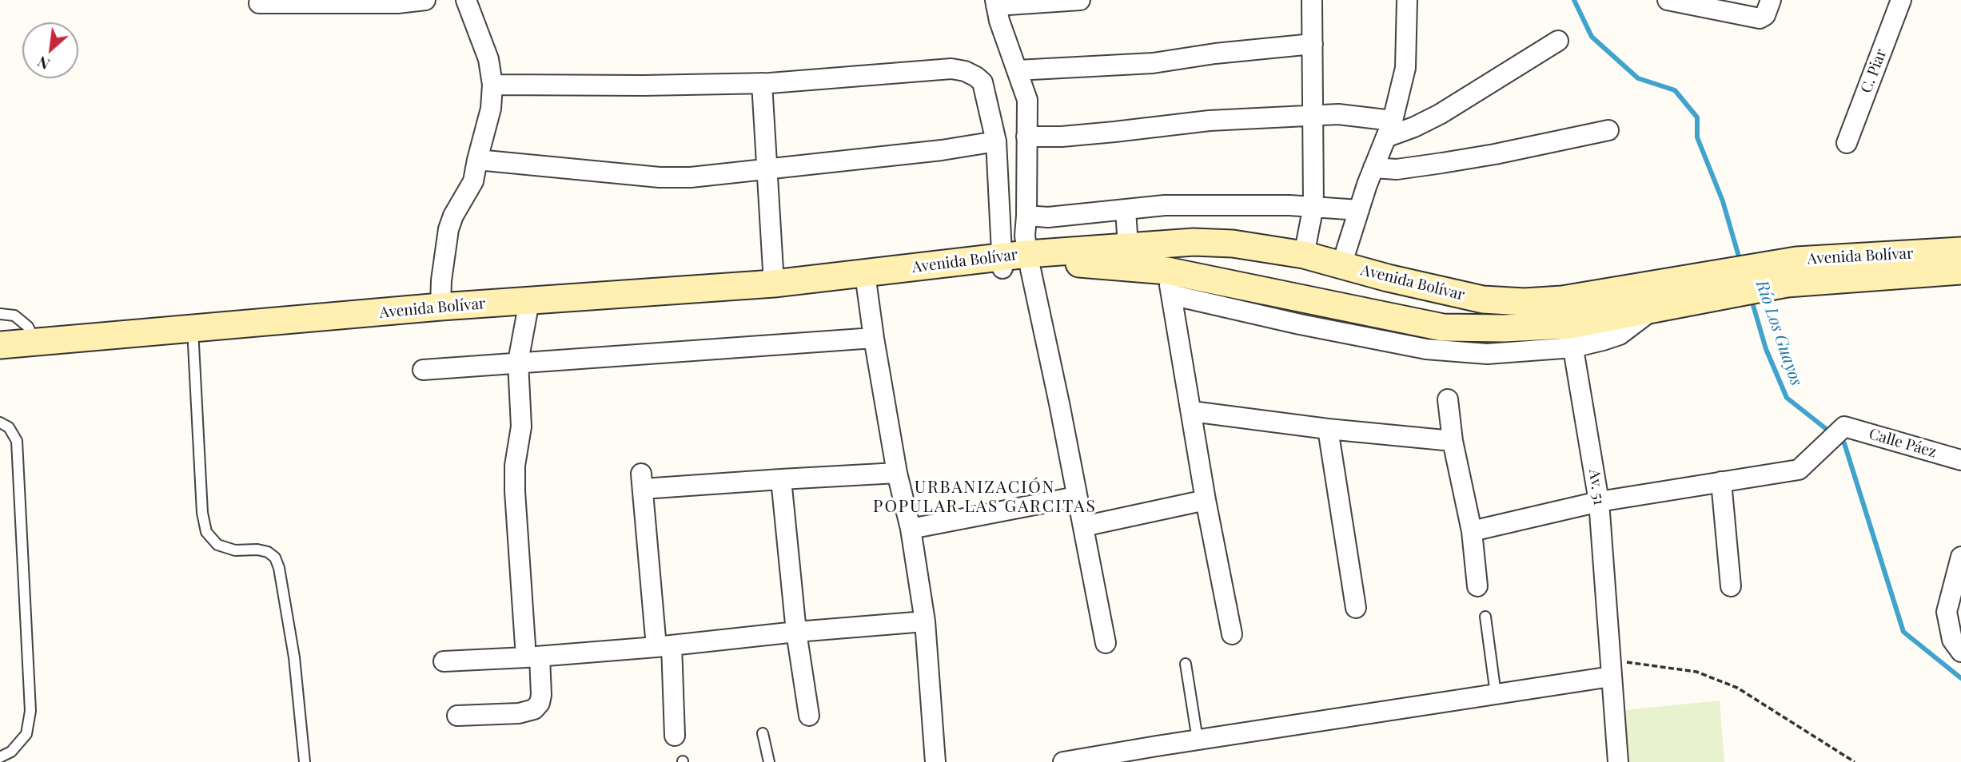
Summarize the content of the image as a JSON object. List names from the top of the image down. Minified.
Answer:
{"streets":{"main road":["Avenida Bolívar"],"street":["C. Piar","Calle Páez","Av. 51"]},"crossings":[["Avenida Bolívar","Av. 51"]],"districts":["URBANIZACIÓN POPULAR LAS GARCITAS"],"water":["Río Los Guayos"],"north":"bottom left"}
